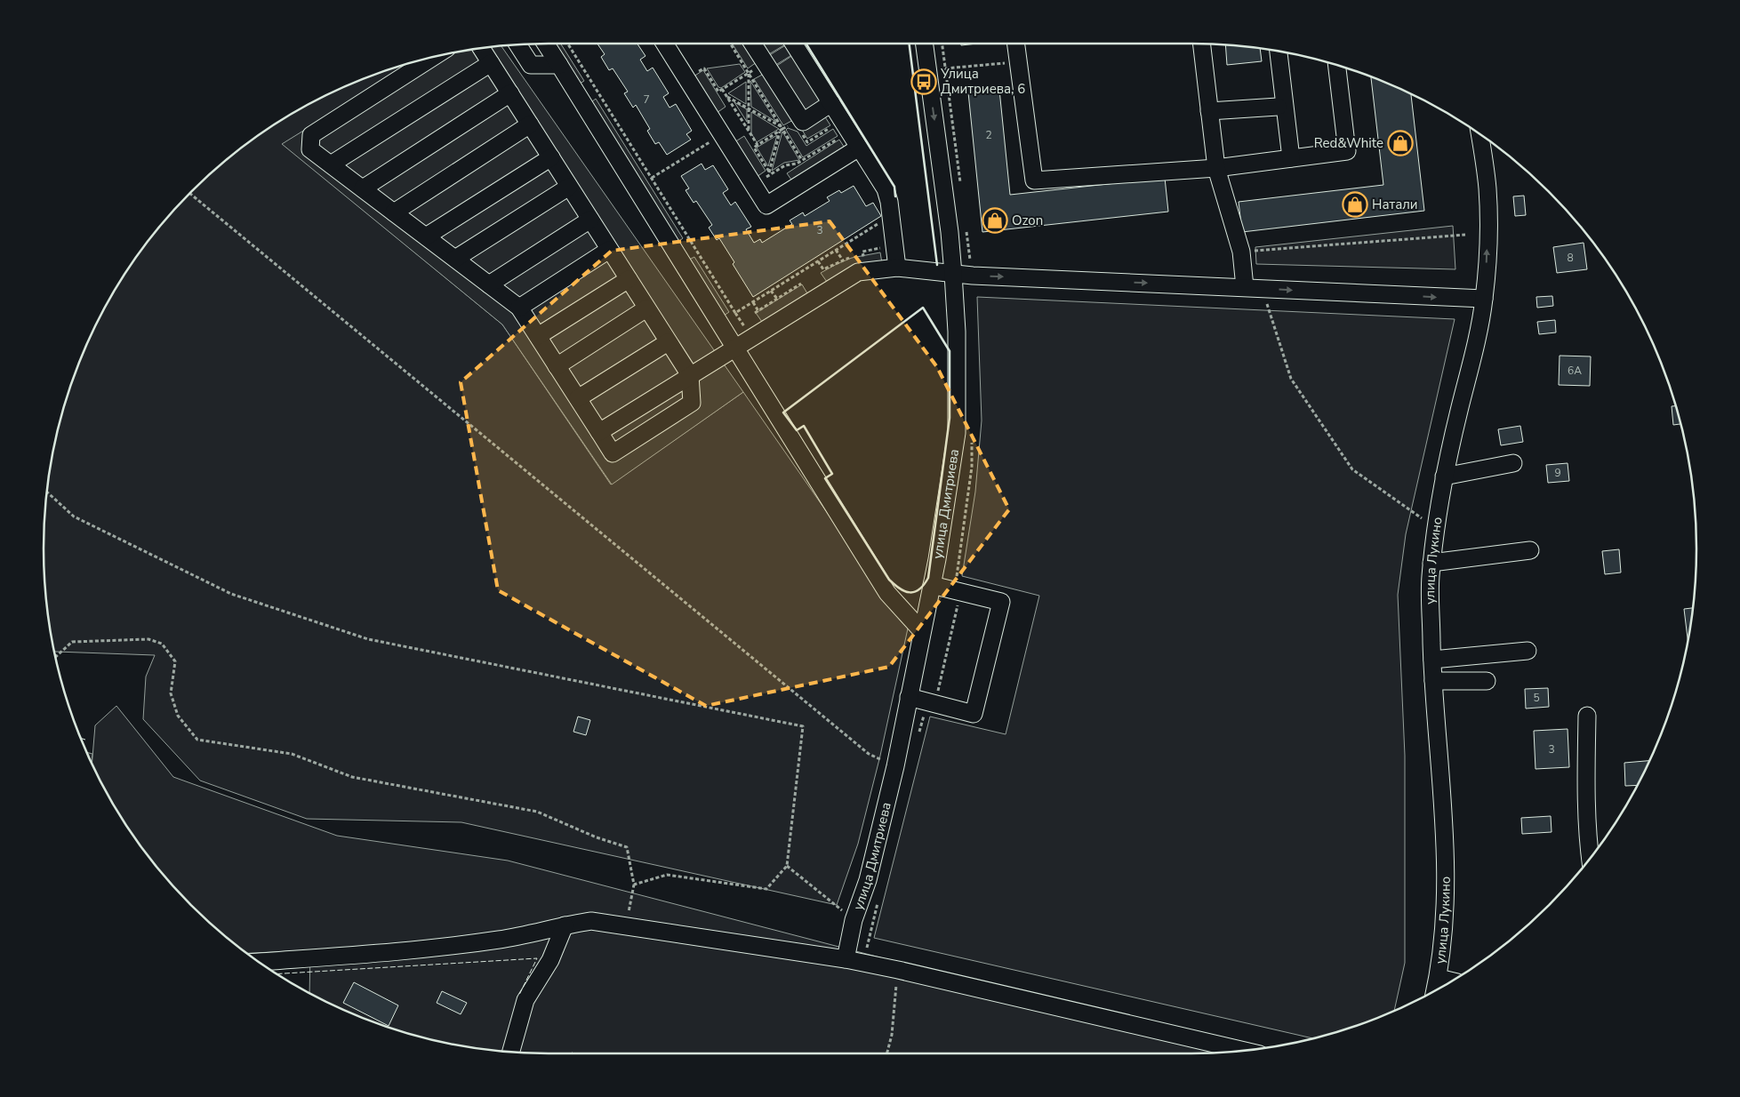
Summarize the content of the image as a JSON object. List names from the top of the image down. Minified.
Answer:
{"streets":{"street":["улица Дмитриева","улица Лукино"]},"places":{"bus stop":["Улица Дмитриева, 6"],"shop":["Red&White","Натали","Ozon"]},"house_numbers":["7","2","3","8","6А","9","5","3"]}
